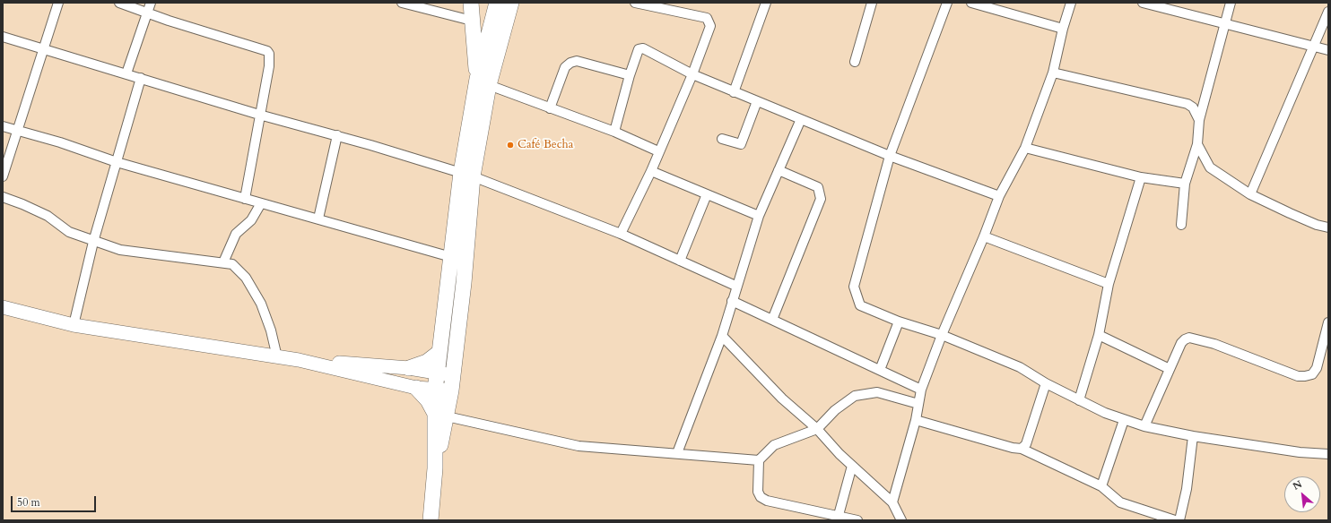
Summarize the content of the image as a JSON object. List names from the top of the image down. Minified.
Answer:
{"places":["Café Becha"],"scale_bar":"50 m","north":"top left"}
